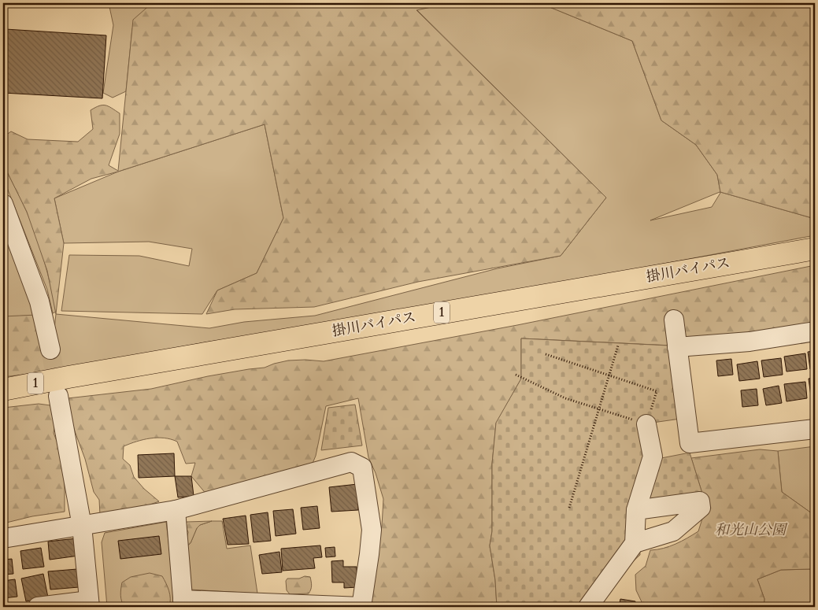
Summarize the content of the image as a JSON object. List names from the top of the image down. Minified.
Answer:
{"streets":{"highway":["掛川バイパス","1"]},"parks":["和光山公園"]}
